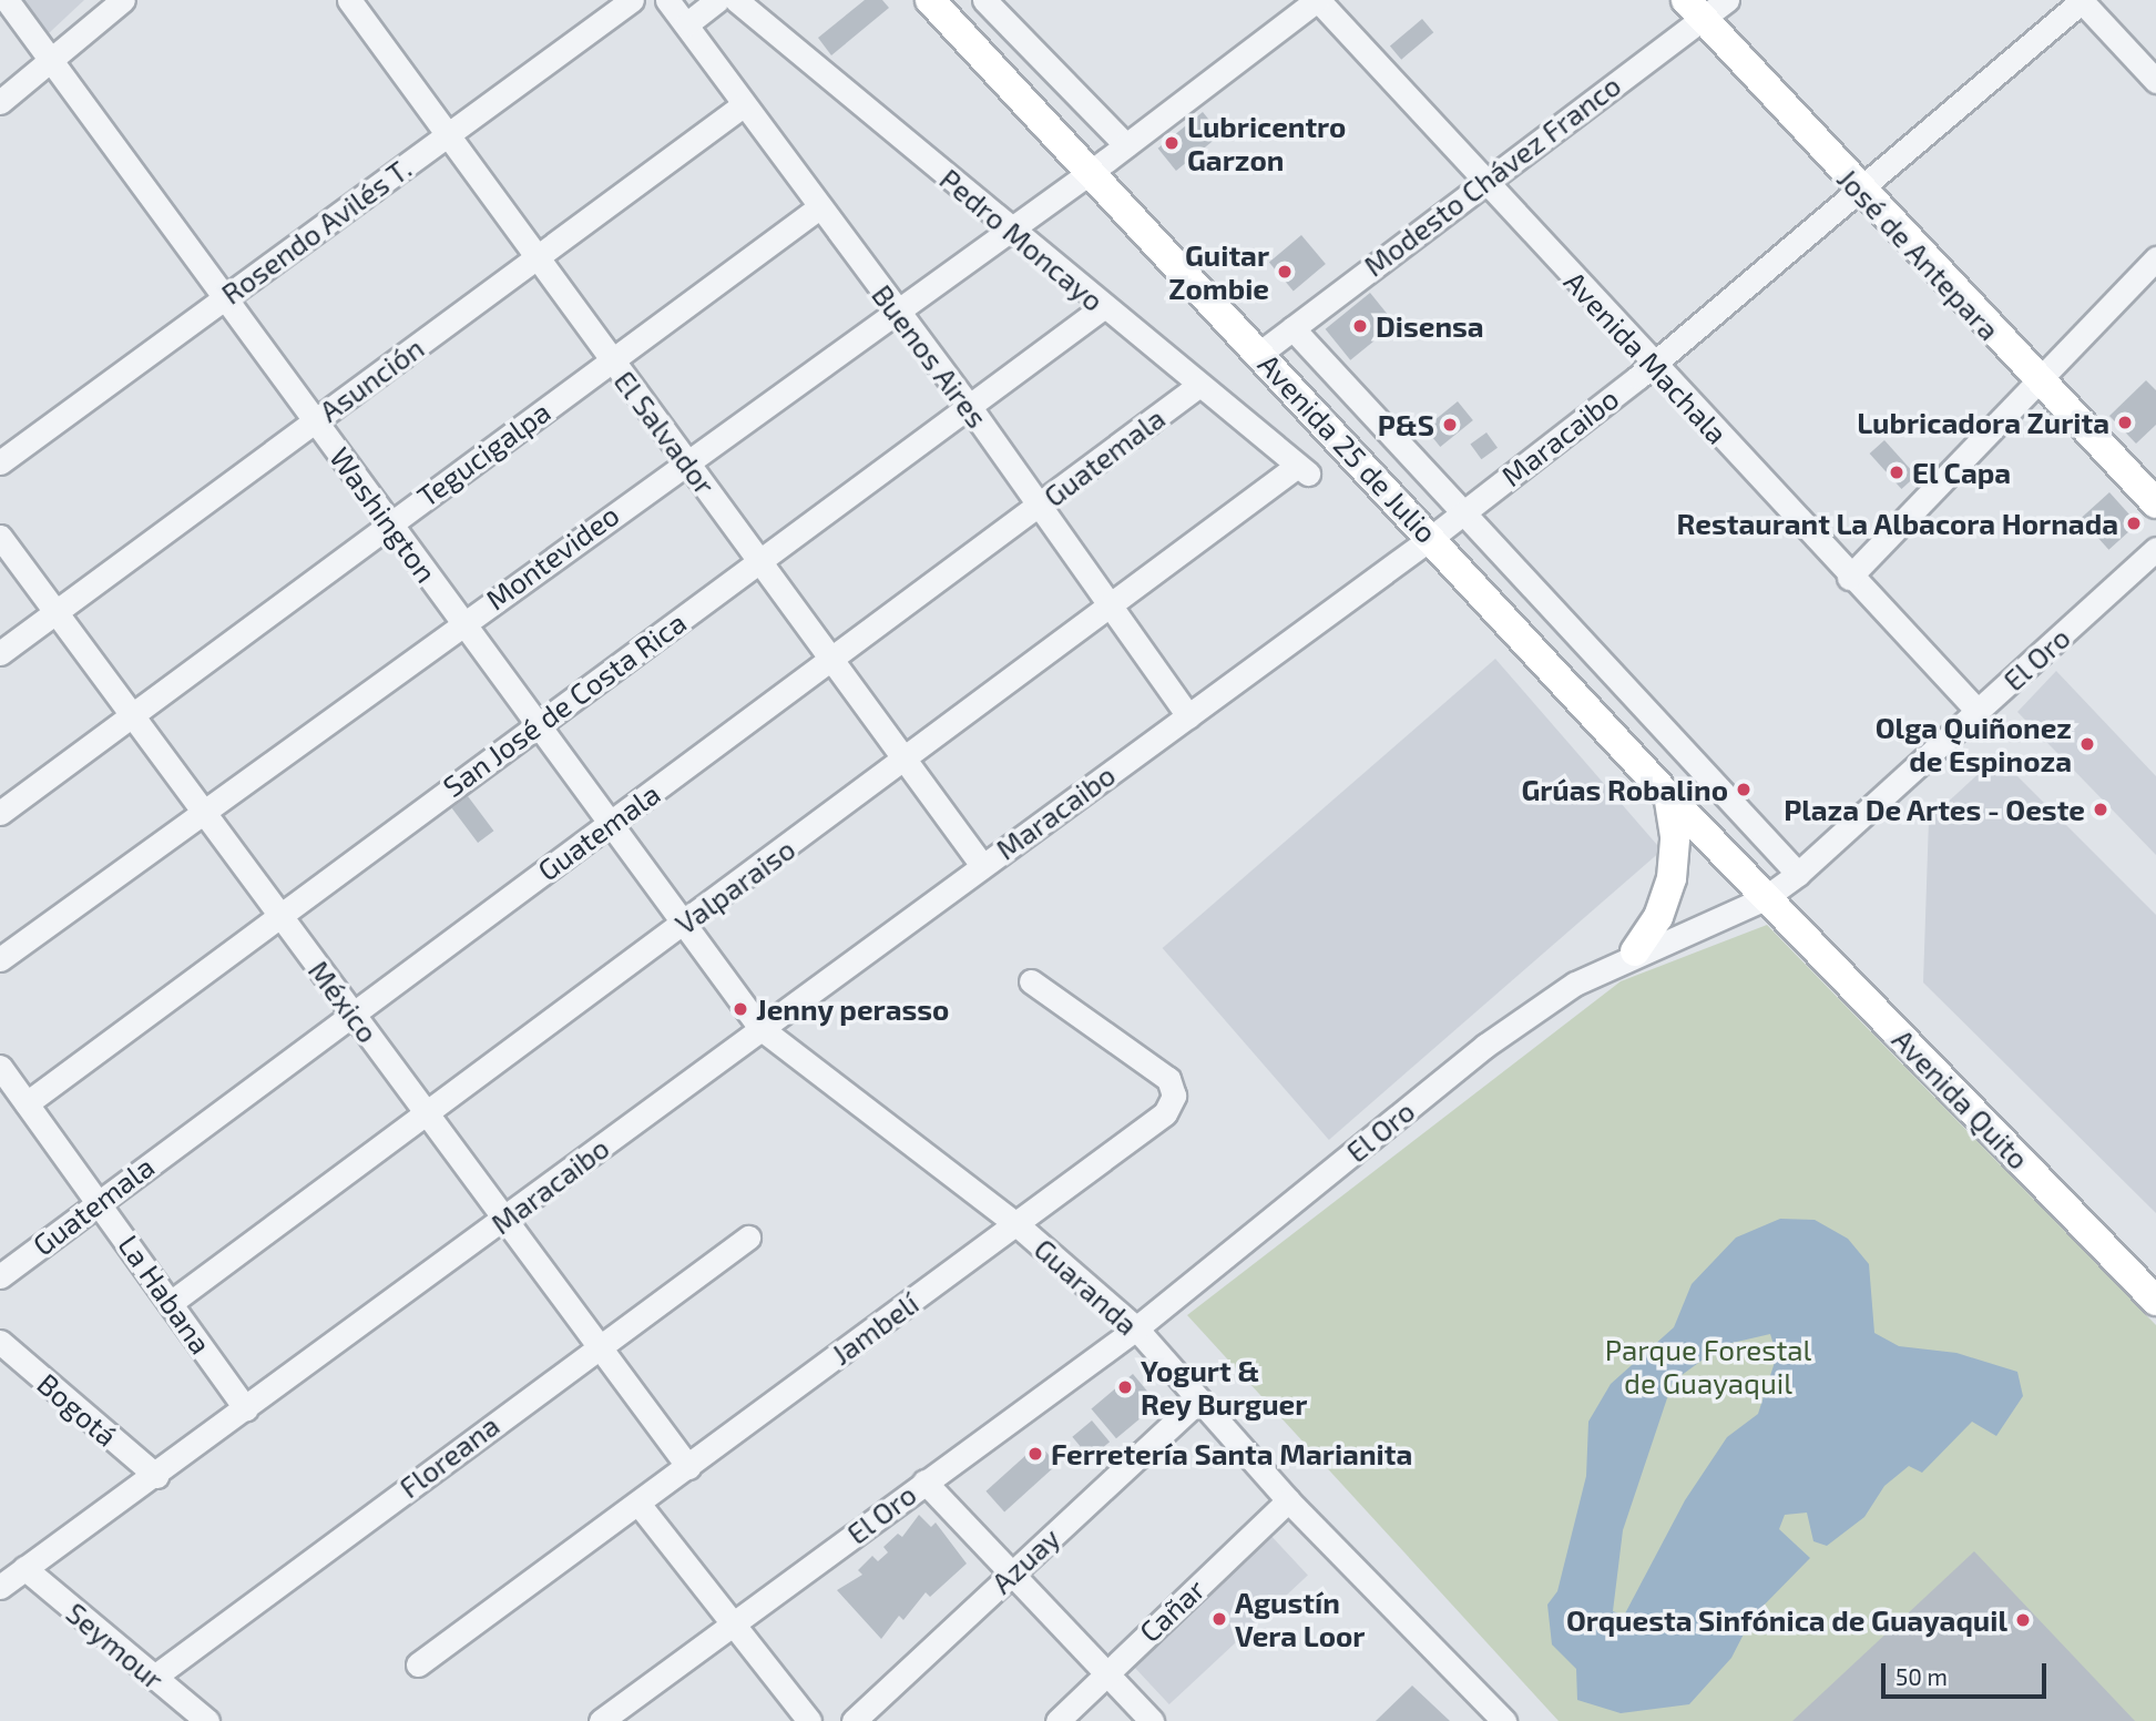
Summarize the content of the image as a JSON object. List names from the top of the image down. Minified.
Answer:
{"streets":{"main road":["José de Antepara","Avenida 25 de Julio","Avenida Quito"],"street":["Modesto Chávez Franco","Rosendo Avilés T.","Pedro Moncayo","Buenos Aires","Avenida Machala","Asunción","El Salvador","Maracaibo","Tegucigalpa","Guatemala","Washington","Montevideo","El Oro","San José de Costa Rica","Valparaiso","México","Guaranda","La Habana","Jambelí","Bogotá","Floreana","Azuay","Cañar","Seymour"]},"crossings":[["Modesto Chávez Franco","José de Antepara"],["Modesto Chávez Franco","Avenida Machala"],["Modesto Chávez Franco","Avenida 25 de Julio"],["Rosendo Avilés T.","El Salvador"],["Rosendo Avilés T.","Washington"],["Pedro Moncayo","Guatemala"],["Pedro Moncayo","Montevideo"],["Pedro Moncayo","San José de Costa Rica"],["Pedro Moncayo","Valparaiso"],["José de Antepara","Maracaibo"],["Buenos Aires","Asunción"],["Buenos Aires","Maracaibo"],["Buenos Aires","Tegucigalpa"],["Buenos Aires","Guatemala"],["Buenos Aires","Montevideo"],["Buenos Aires","San José de Costa Rica"],["Buenos Aires","Valparaiso"],["Avenida Machala","Maracaibo"],["Avenida Machala","Montevideo"],["Avenida Machala","El Oro"],["Asunción","El Salvador"],["Asunción","Washington"],["Asunción","México"],["El Salvador","Maracaibo"],["El Salvador","Tegucigalpa"],["El Salvador","Guatemala"],["El Salvador","Montevideo"],["El Salvador","San José de Costa Rica"],["El Salvador","Valparaiso"],["Maracaibo","Avenida 25 de Julio"],["Maracaibo","Washington"],["Maracaibo","México"],["Maracaibo","Guaranda"],["Maracaibo","La Habana"],["Maracaibo","Bogotá"],["Maracaibo","Seymour"],["Avenida 25 de Julio","Montevideo"],["Avenida 25 de Julio","El Oro"],["Avenida 25 de Julio","Avenida Quito"],["Tegucigalpa","Washington"],["Tegucigalpa","México"],["Guatemala","Washington"],["Guatemala","México"],["Guatemala","La Habana"],["Washington","Montevideo"],["Washington","San José de Costa Rica"],["Washington","Valparaiso"],["Washington","Guaranda"],["Montevideo","México"],["El Oro","Avenida Quito"],["El Oro","Guaranda"],["San José de Costa Rica","México"],["San José de Costa Rica","La Habana"],["Valparaiso","México"],["Valparaiso","La Habana"],["México","Jambelí"],["México","Floreana"],["Guaranda","Jambelí"],["Guaranda","Azuay"],["Guaranda","Cañar"],["Floreana","Seymour"]],"parks":["Parque Forestal de Guayaquil"],"places":["Lubricentro Garzon","Guitar Zombie","Disensa","Lubricadora Zurita","P&S","El Capa","Restaurant La Albacora Hornada","Olga Quiñonez de Espinoza","Grúas Robalino","Plaza De Artes - Oeste","Jenny perasso","Yogurt & Rey Burguer","Ferretería Santa Marianita","Agustín Vera Loor","Orquesta Sinfónica de Guayaquil"],"scale_bar":"50 m"}
